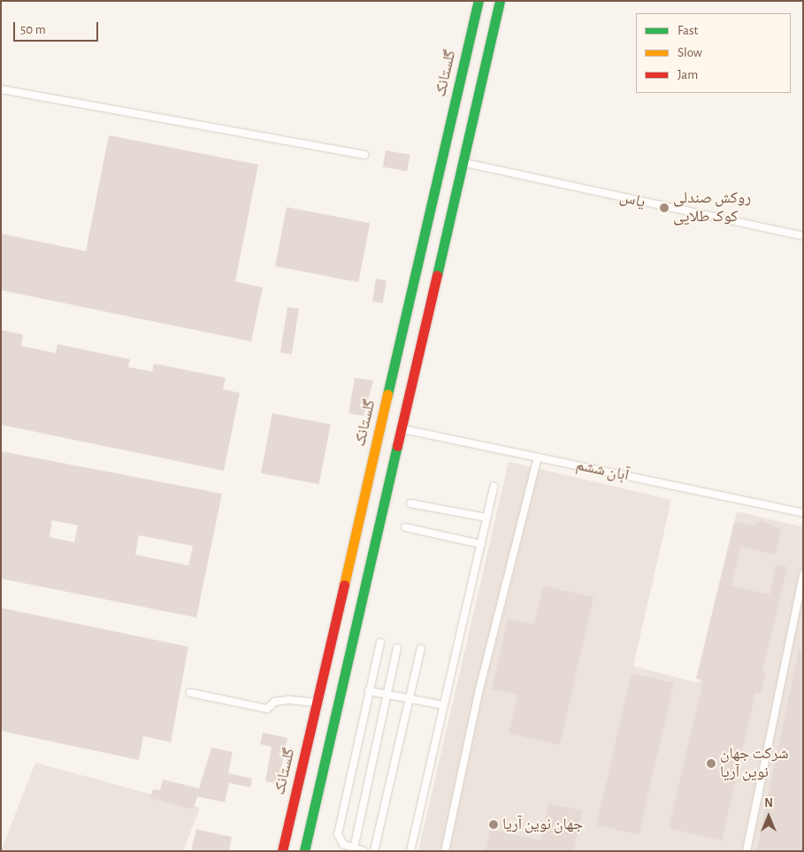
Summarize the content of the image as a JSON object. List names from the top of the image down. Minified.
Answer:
{"streets":{"street":["گلستانک"],"lane":["یاس","آبان ششم"]},"places":["روکش صندلی کوک طلایی","شرکت جهان نوین آریا","جهان نوین آریا"],"legend":["Fast","Slow","Jam"],"scale_bar":"50 m","north":"top"}
